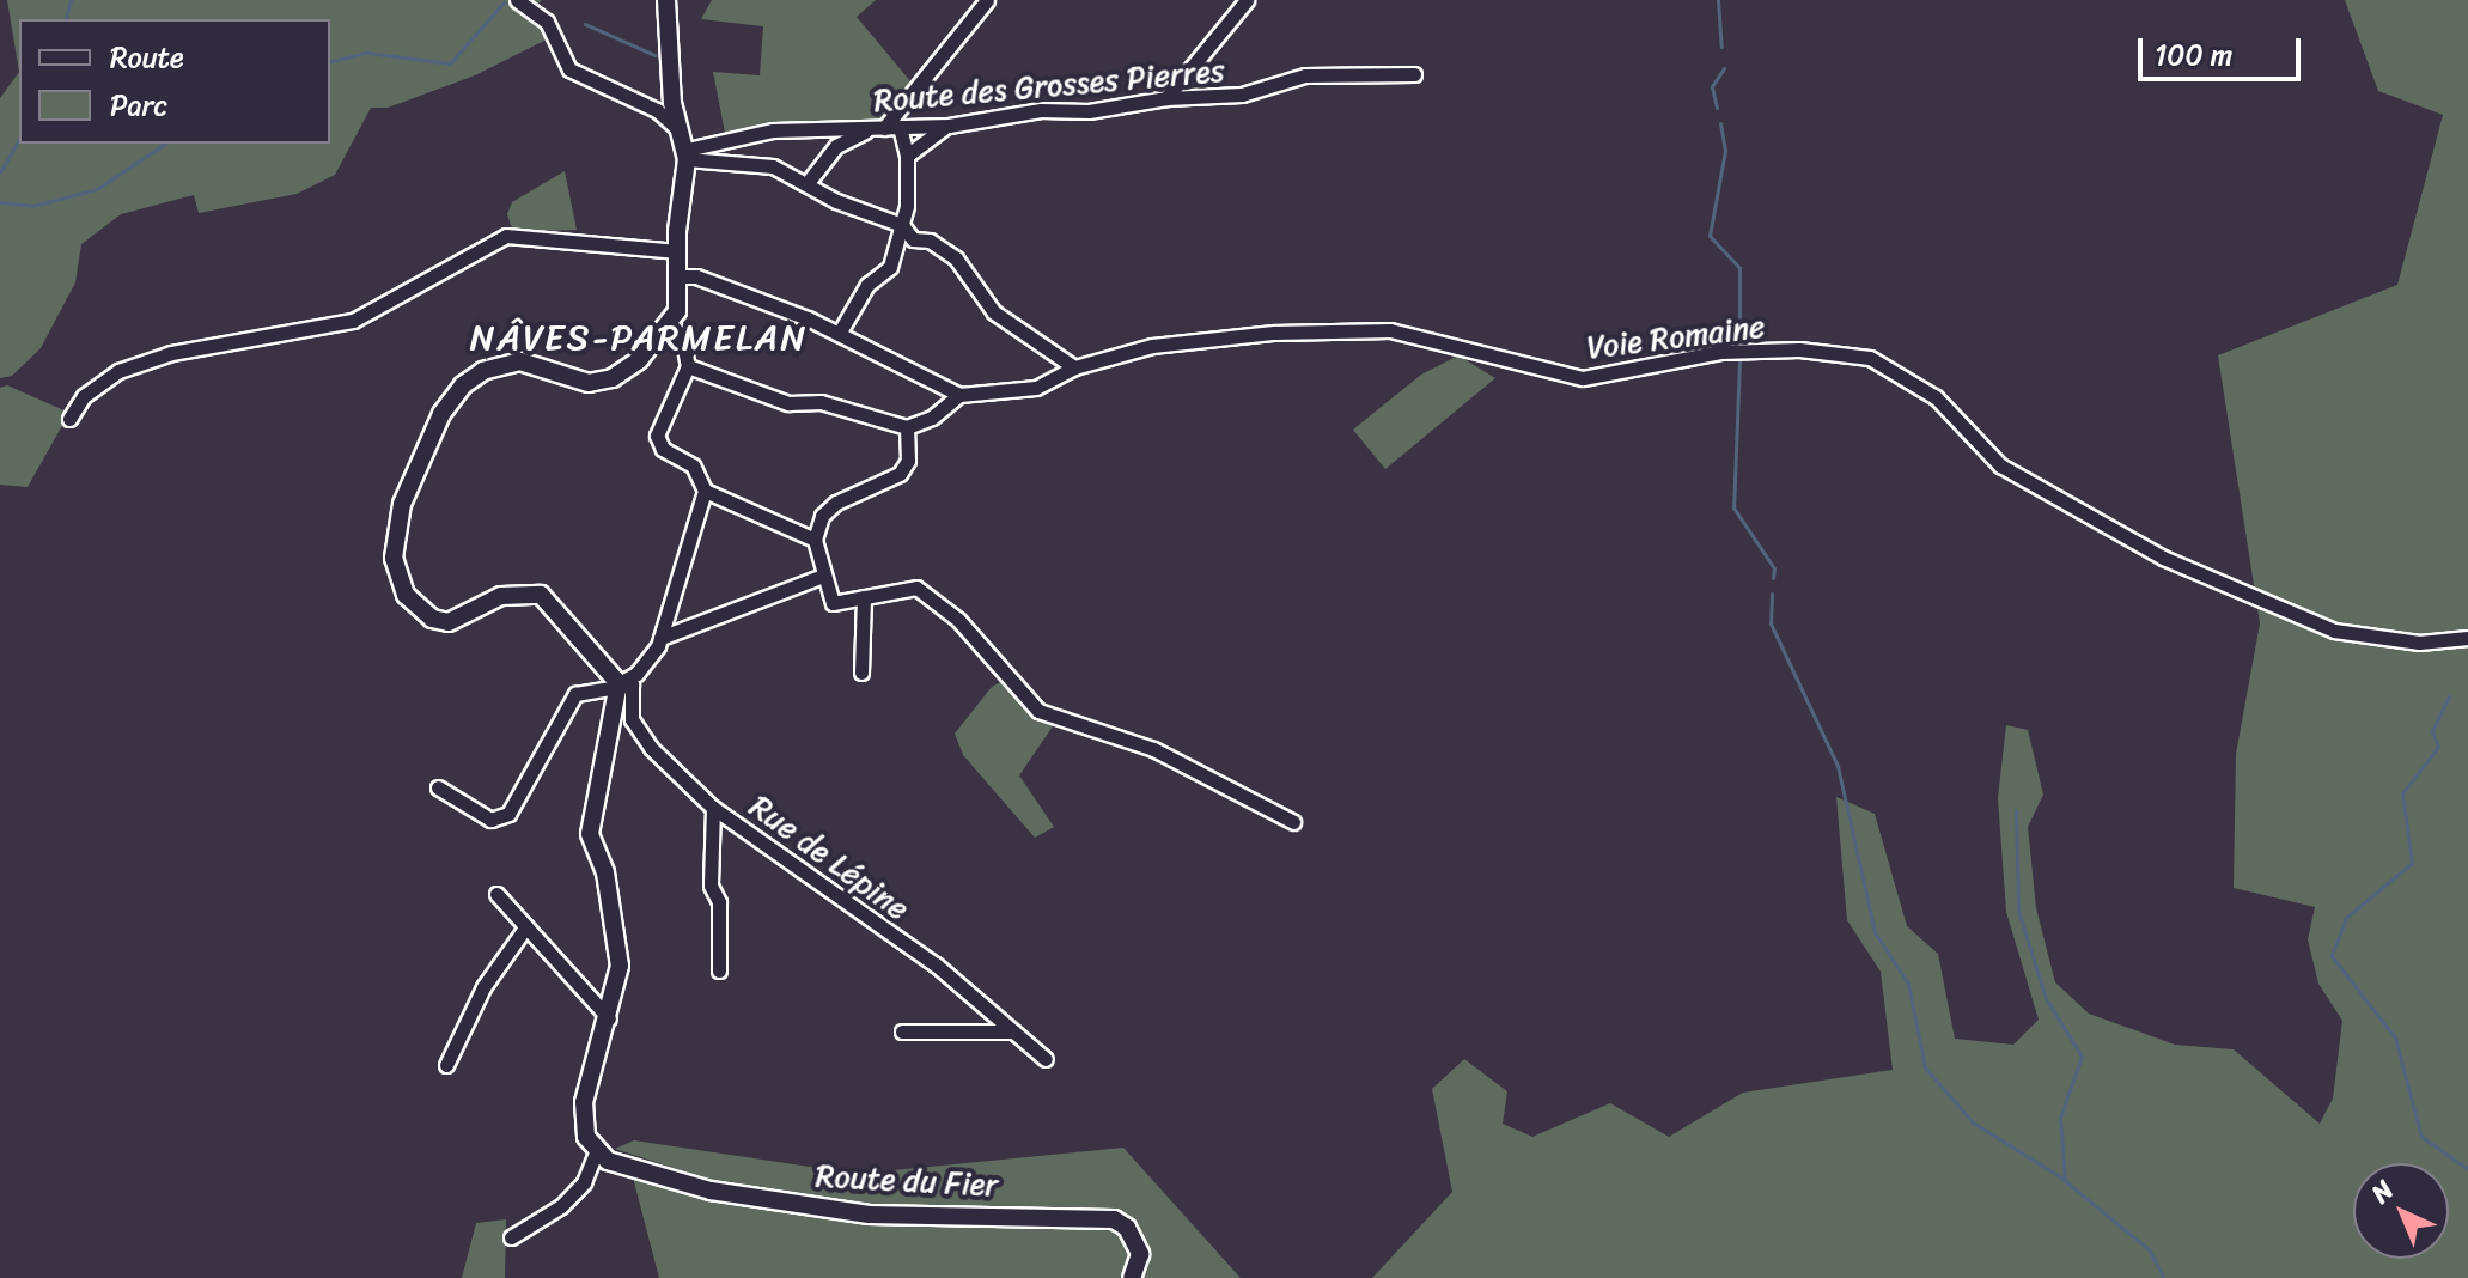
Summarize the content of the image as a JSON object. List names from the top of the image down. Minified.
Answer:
{"streets":{"main road":["Route du Fier"],"street":["Route des Grosses Pierres","Voie Romaine","Rue de Lépine"]},"districts":["NÂVES-PARMELAN"],"legend":["Route","Parc"],"scale_bar":"100 m","north":"top left"}
